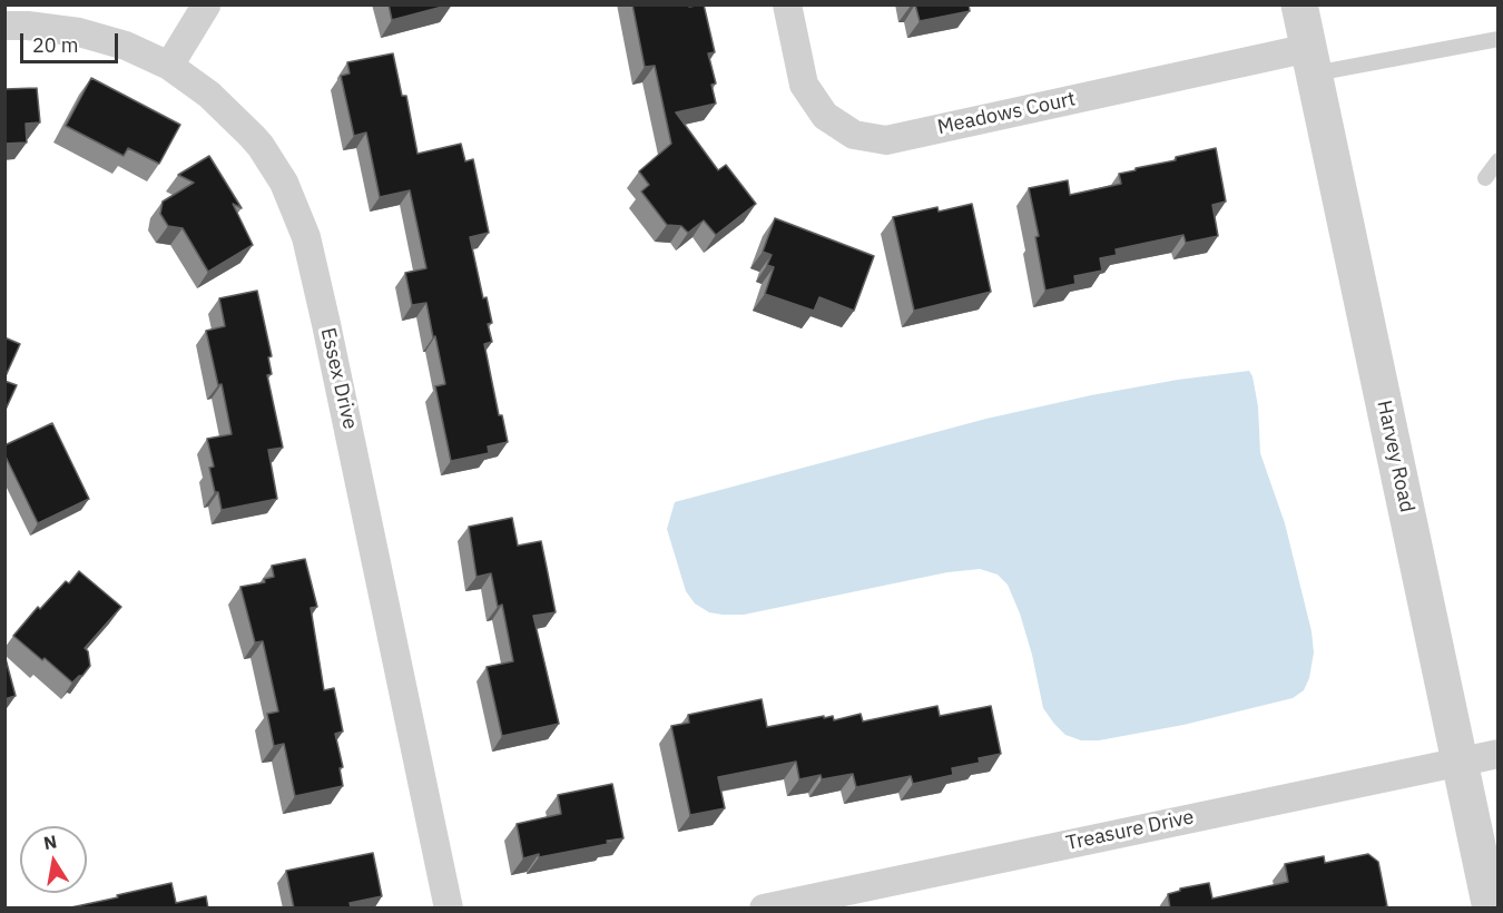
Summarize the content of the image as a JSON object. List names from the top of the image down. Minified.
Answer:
{"streets":{"street":["Meadows Court","Essex Drive","Harvey Road","Treasure Drive"]},"crossings":[["Meadows Court","Harvey Road"],["Harvey Road","Treasure Drive"]],"scale_bar":"20 m","north":"top"}
